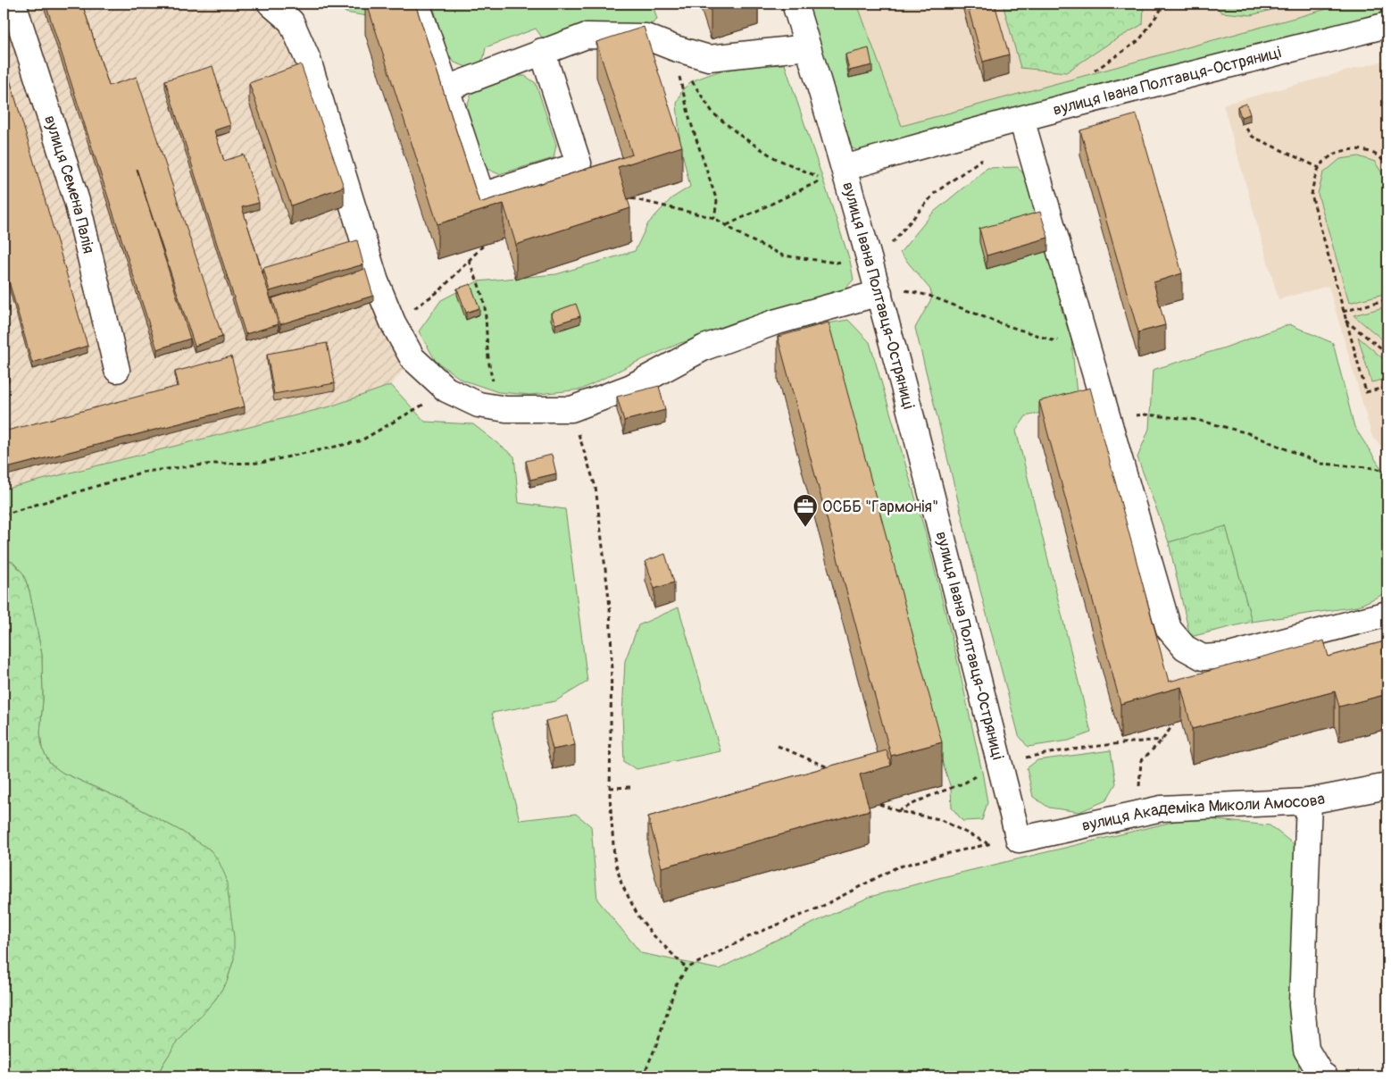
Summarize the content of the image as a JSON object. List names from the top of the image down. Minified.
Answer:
{"streets":{"street":["вулиця Івана Полтавця-Остряниці","вулиця Семена Палія","вулиця Академіка Миколи Амосова"]},"crossings":[["вулиця Івана Полтавця-Остряниці","вулиця Академіка Миколи Амосова"]],"places":{"office":["ОСББ \"Гармонія\""]}}
